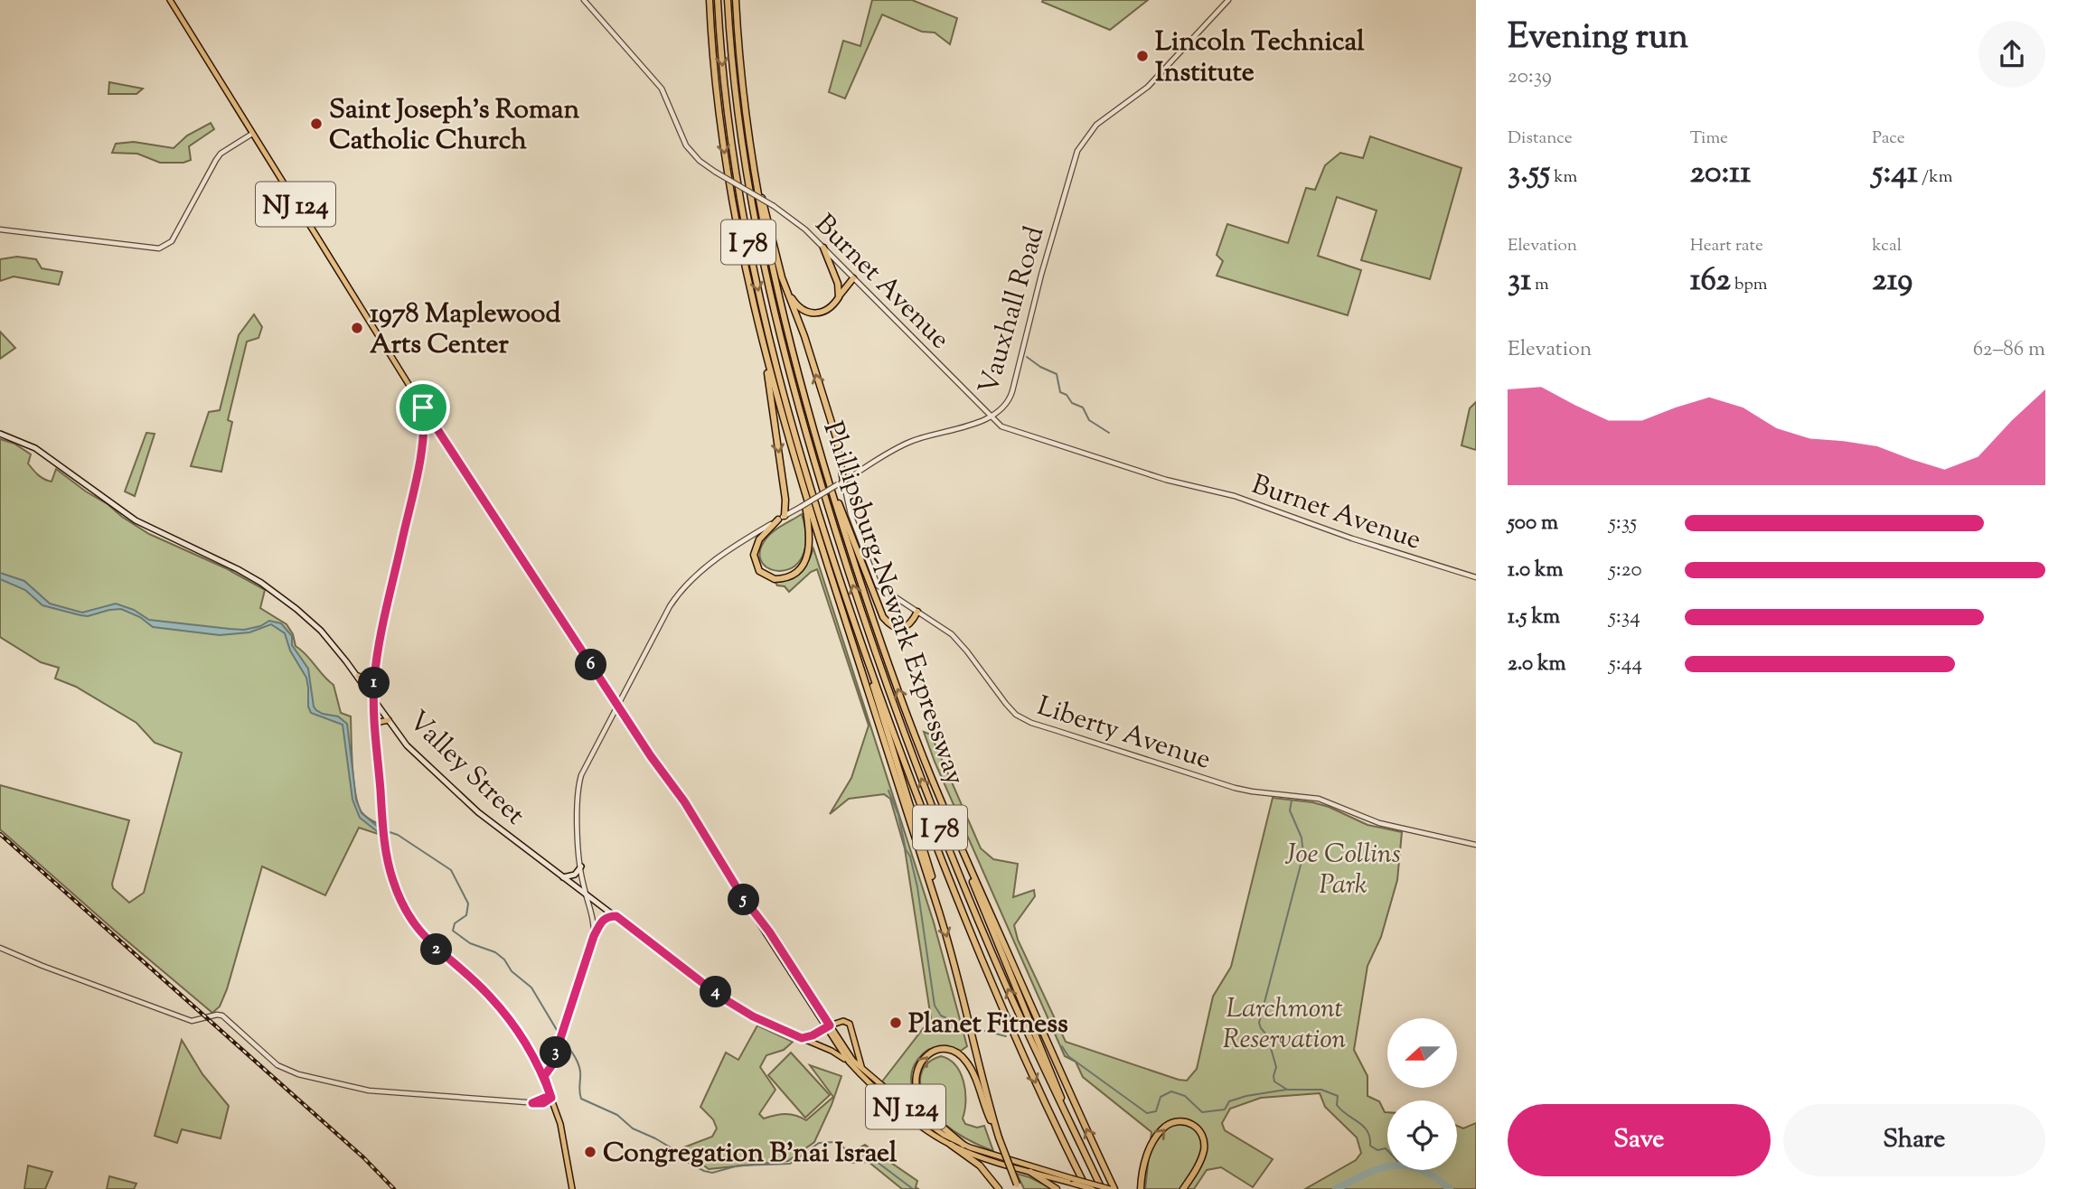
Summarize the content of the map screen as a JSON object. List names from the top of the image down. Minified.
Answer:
{"streets":{"highway":["I 78","Phillipsburg-Newark Expressway"],"main road":["NJ 124","Valley Street"],"street":["Burnet Avenue","Vauxhall Road","Liberty Avenue"]},"crossings":[["NJ 124","Vauxhall Road"],["NJ 124","Phillipsburg-Newark Expressway"],["Burnet Avenue","Vauxhall Road"],["Vauxhall Road","Liberty Avenue"],["Vauxhall Road","Valley Street"]],"parks":["Joe Collins Park","Larchmont Reservation"],"places":["Lincoln Technical Institute","Saint Joseph's Roman Catholic Church","1978 Maplewood Arts Center","Planet Fitness","Congregation B'nai Israel"],"north":"left","page":{"heading":["Evening run","20:39"],"stats":[["Distance","3.55 km"],["Time","20:11"],["Pace","5:41 /km"],["Elevation","31 m"],["Heart rate","162 bpm"],["kcal","219"]],"chart":["Elevation","62–86 m"],"list":[{"name":"500 m","note":"5:35"},{"name":"1.0 km","note":"5:20"},{"name":"1.5 km","note":"5:34"},{"name":"2.0 km","note":"5:44"}],"pins":["6","1","5","2","4","3"],"buttons":["Save","Share"]}}
